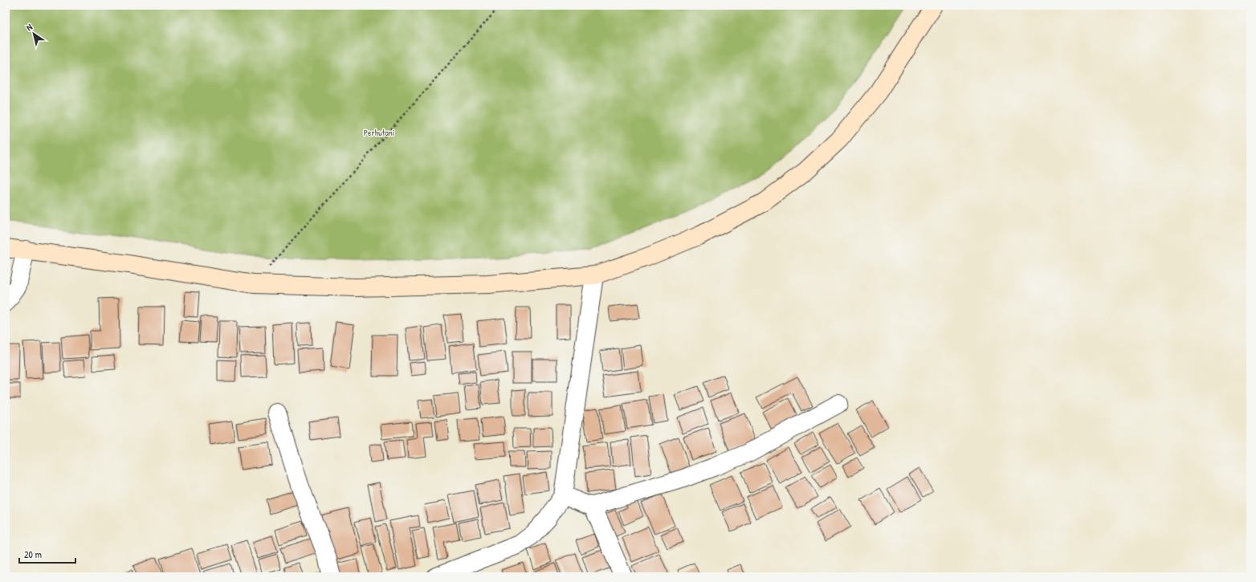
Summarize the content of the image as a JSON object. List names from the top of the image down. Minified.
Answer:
{"parks":["Perhutani"],"scale_bar":"20 m","north":"top left"}
